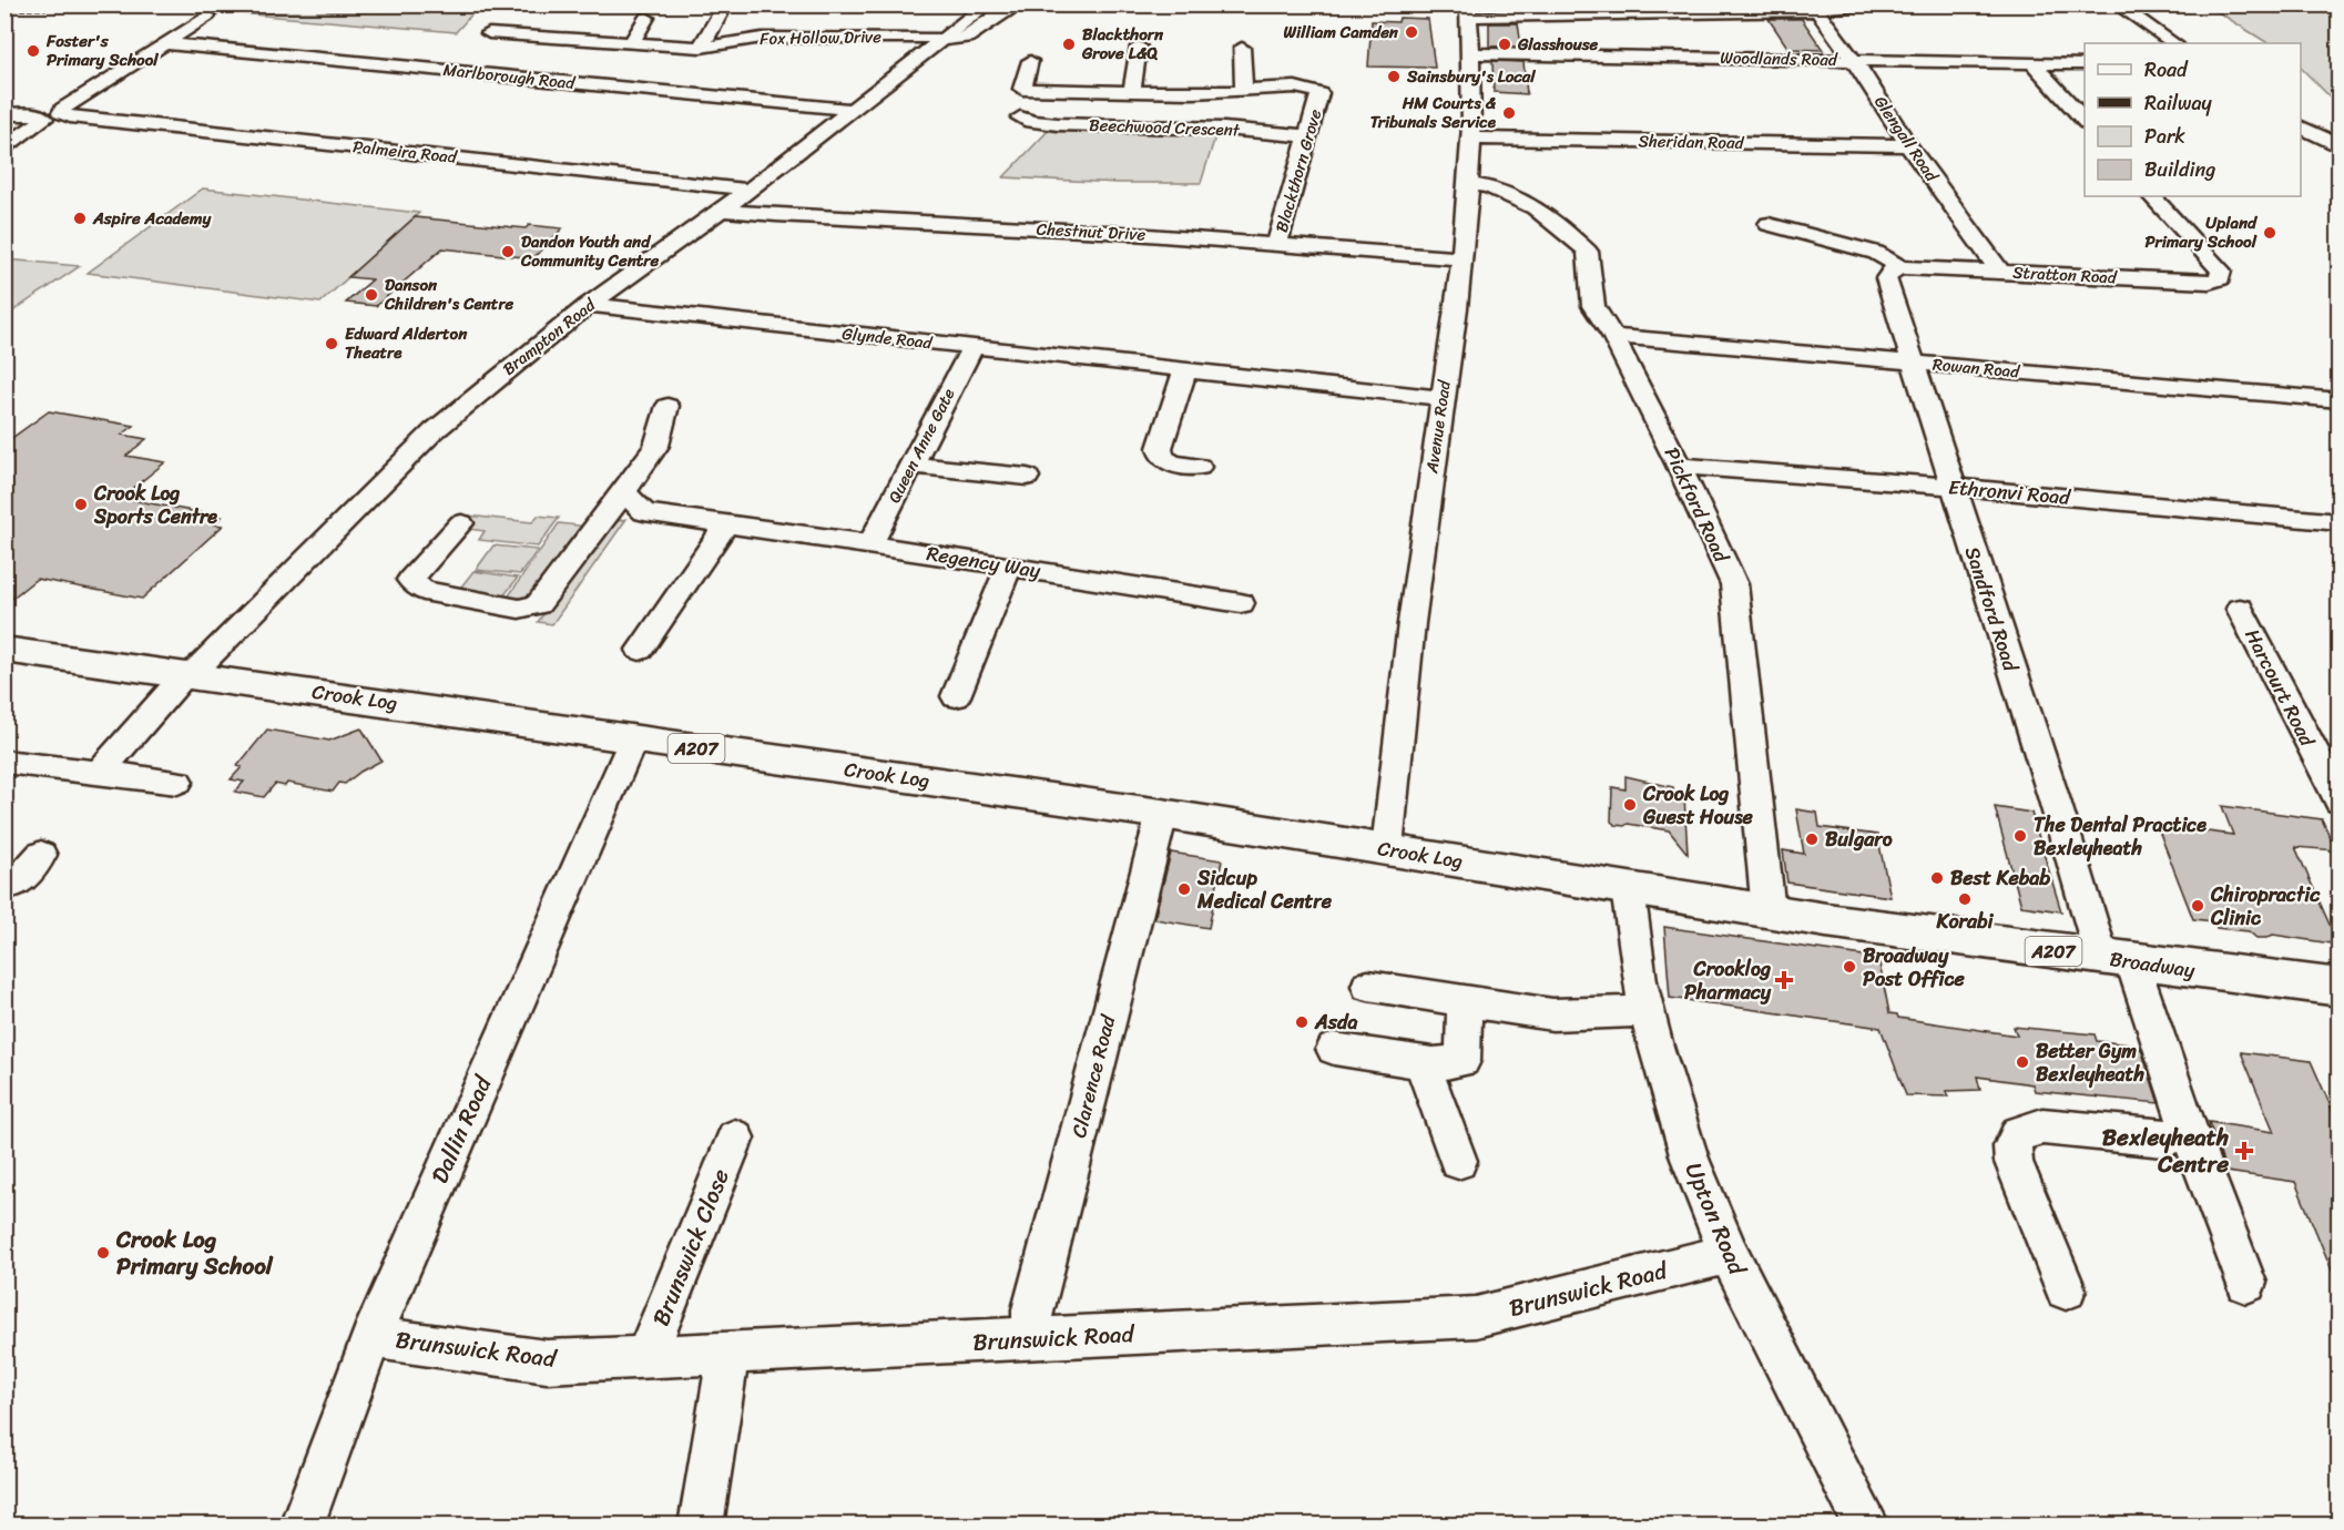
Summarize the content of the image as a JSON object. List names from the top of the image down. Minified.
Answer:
{"streets":{"main road":["Crook Log","A207","Broadway"],"street":["Fox Hollow Drive","Woodlands Road","Marlborough Road","Beechwood Crescent","Glengall Road","Sheridan Road","Palmeira Road","Blackthorn Grove","Chestnut Drive","Stratton Road","Brampton Road","Glynde Road","Rowan Road","Avenue Road","Queen Anne Gate","Ethronvi Road","Pickford Road","Regency Way","Sandford Road","Harcourt Road","Clarence Road","Dallin Road","Upton Road","Brunswick Close","Brunswick Road"]},"crossings":[["Fox Hollow Drive","Brampton Road"],["Woodlands Road","Glengall Road"],["Woodlands Road","Avenue Road"],["Marlborough Road","Brampton Road"],["Beechwood Crescent","Blackthorn Grove"],["Glengall Road","Sheridan Road"],["Glengall Road","Stratton Road"],["Sheridan Road","Avenue Road"],["Palmeira Road","Brampton Road"],["Blackthorn Grove","Chestnut Drive"],["Chestnut Drive","Brampton Road"],["Chestnut Drive","Avenue Road"],["Stratton Road","Sandford Road"],["Brampton Road","Glynde Road"],["Brampton Road","Crook Log"],["Glynde Road","Avenue Road"],["Glynde Road","Queen Anne Gate"],["Rowan Road","Pickford Road"],["Rowan Road","Sandford Road"],["Avenue Road","Pickford Road"],["Avenue Road","Crook Log"],["Queen Anne Gate","Regency Way"],["Ethronvi Road","Pickford Road"],["Ethronvi Road","Sandford Road"],["Pickford Road","Crook Log"],["Pickford Road","Broadway"],["Sandford Road","Broadway"],["Crook Log","Broadway"],["Crook Log","Clarence Road"],["Crook Log","Dallin Road"],["Crook Log","Upton Road"],["Clarence Road","Brunswick Road"],["Dallin Road","Brunswick Road"],["Upton Road","Brunswick Road"],["Brunswick Close","Brunswick Road"]],"places":{"other":["William Camden","Blackthorn Grove L&Q","Glasshouse","Foster's Primary School","Sainsbury's Local","HM Courts & Tribunals Service","Aspire Academy","Upland Primary School","Dandon Youth and Community Centre","Danson Children's Centre","Edward Alderton Theatre","Crook Log Sports Centre","Crook Log Guest House","The Dental Practice Bexleyheath","Bulgaro","Best Kebab","Sidcup Medical Centre","Korabi","Chiropractic Clinic","Broadway Post Office","Asda","Better Gym Bexleyheath","Crook Log Primary School"],"health":["Crooklog Pharmacy","Bexleyheath Centre"]},"legend":["Road","Railway","Park","Building"]}
